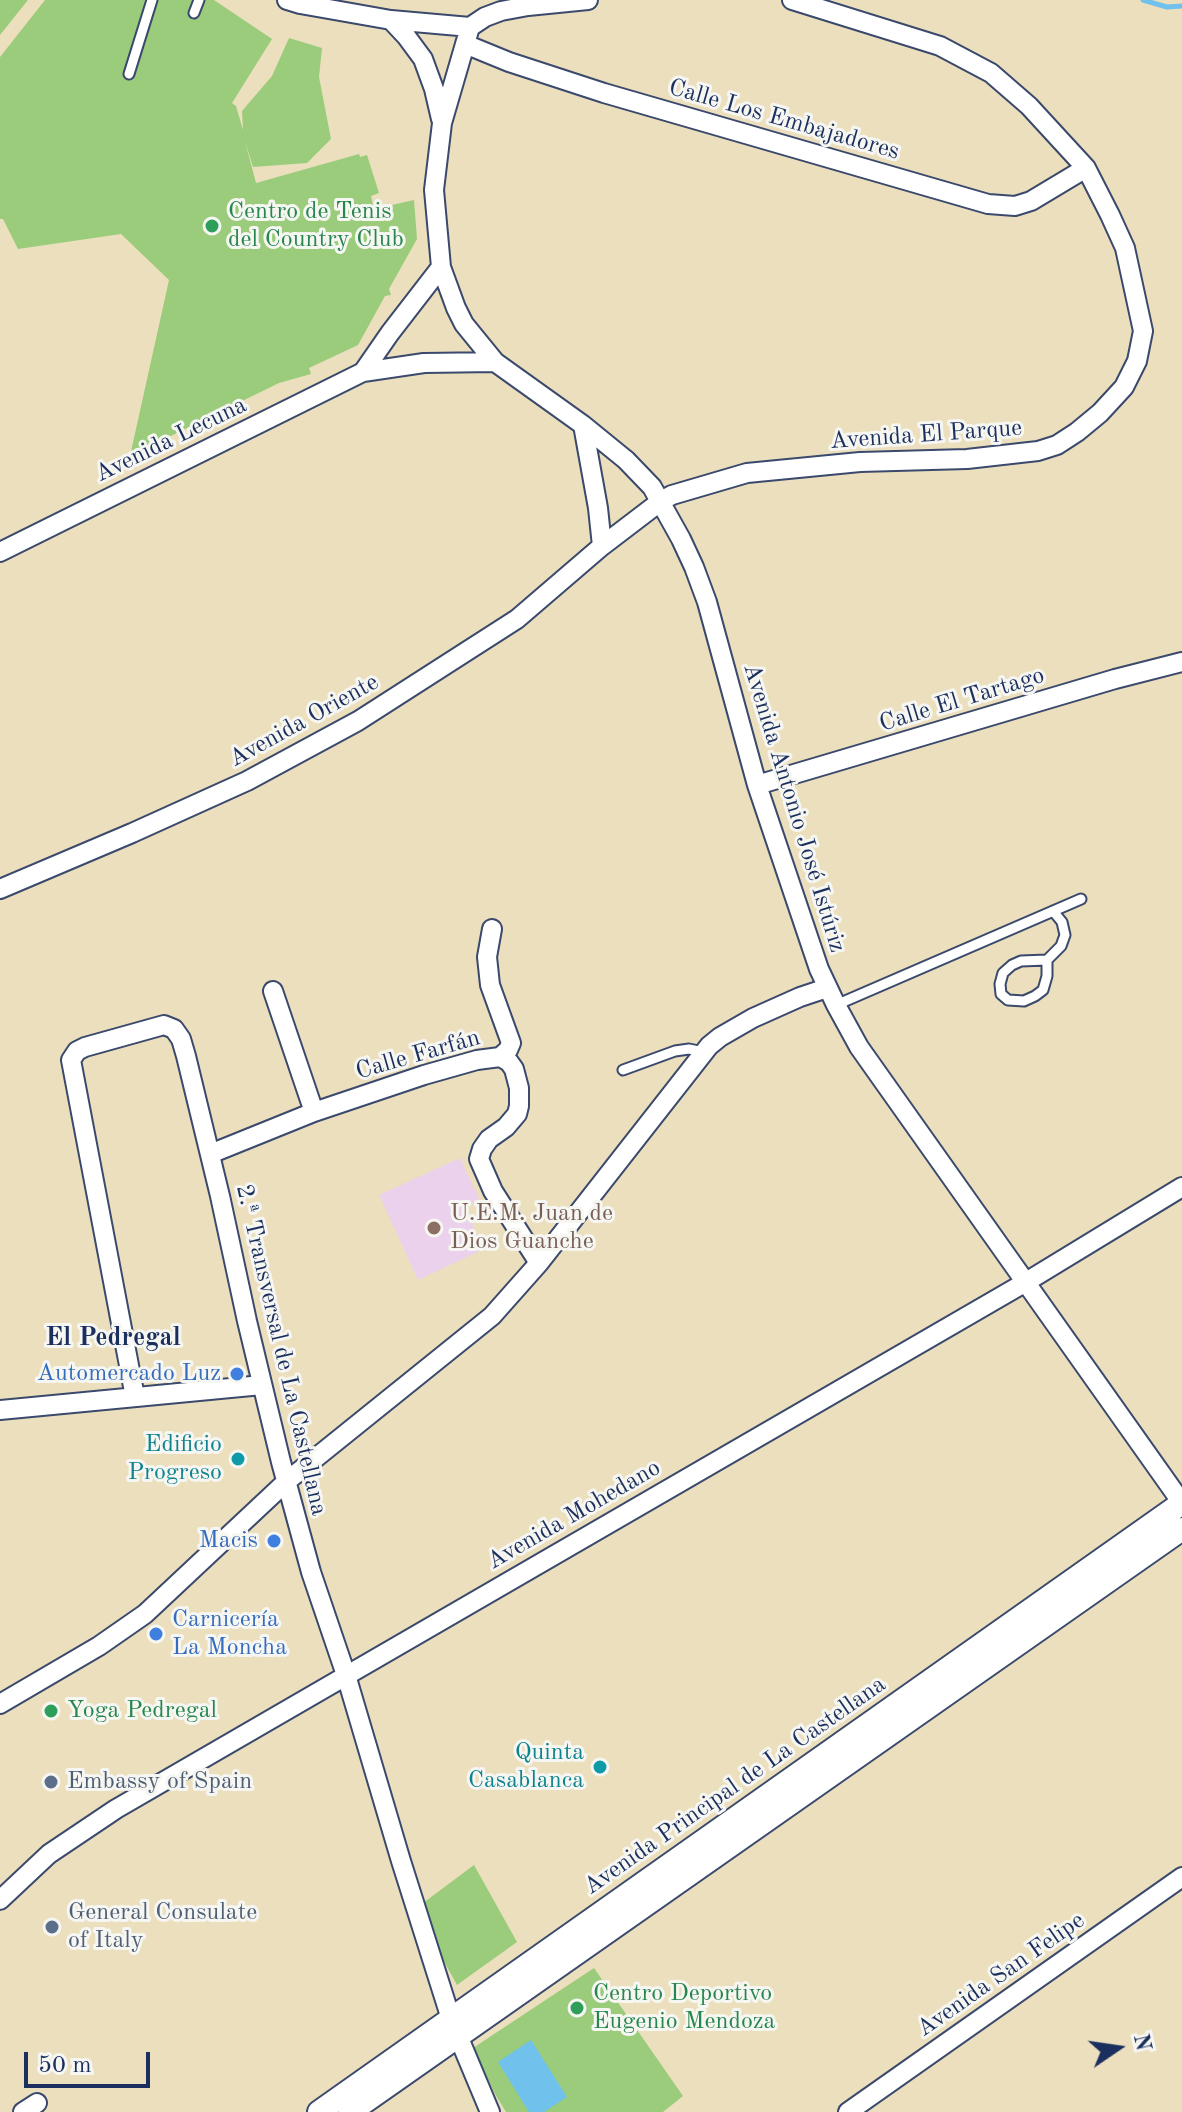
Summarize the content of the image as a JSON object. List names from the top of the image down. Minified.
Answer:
{"streets":{"street":["Calle Los Embajadores","Avenida El Parque","Avenida Lecuna","Calle El Tartago","Avenida Oriente","Avenida Antonio José Istúriz","Calle Farfán","2.ª Transversal de La Castellana","Avenida Mohedano","Avenida Principal de La Castellana","Avenida San Felipe"]},"crossings":[["Calle Los Embajadores","Avenida El Parque"],["Calle Los Embajadores","Avenida Antonio José Istúriz"],["Avenida El Parque","Avenida Oriente"],["Avenida El Parque","Avenida Antonio José Istúriz"],["Avenida Lecuna","Avenida Antonio José Istúriz"],["Calle El Tartago","Avenida Antonio José Istúriz"],["Avenida Oriente","Avenida Antonio José Istúriz"],["Avenida Antonio José Istúriz","Avenida Mohedano"],["Avenida Antonio José Istúriz","Avenida Principal de La Castellana"],["Calle Farfán","2.ª Transversal de La Castellana"],["2.ª Transversal de La Castellana","Avenida Mohedano"],["2.ª Transversal de La Castellana","Avenida Principal de La Castellana"]],"districts":["El Pedregal"],"places":["Centro de Tenis del Country Club","U.E.M. Juan de Dios Guanche","Automercado Luz","Edificio Progreso","Macis","Carnicería La Moncha","Yoga Pedregal","Quinta Casablanca","Embassy of Spain","General Consulate of Italy","Centro Deportivo Eugenio Mendoza"],"scale_bar":"50 m","north":"right"}
